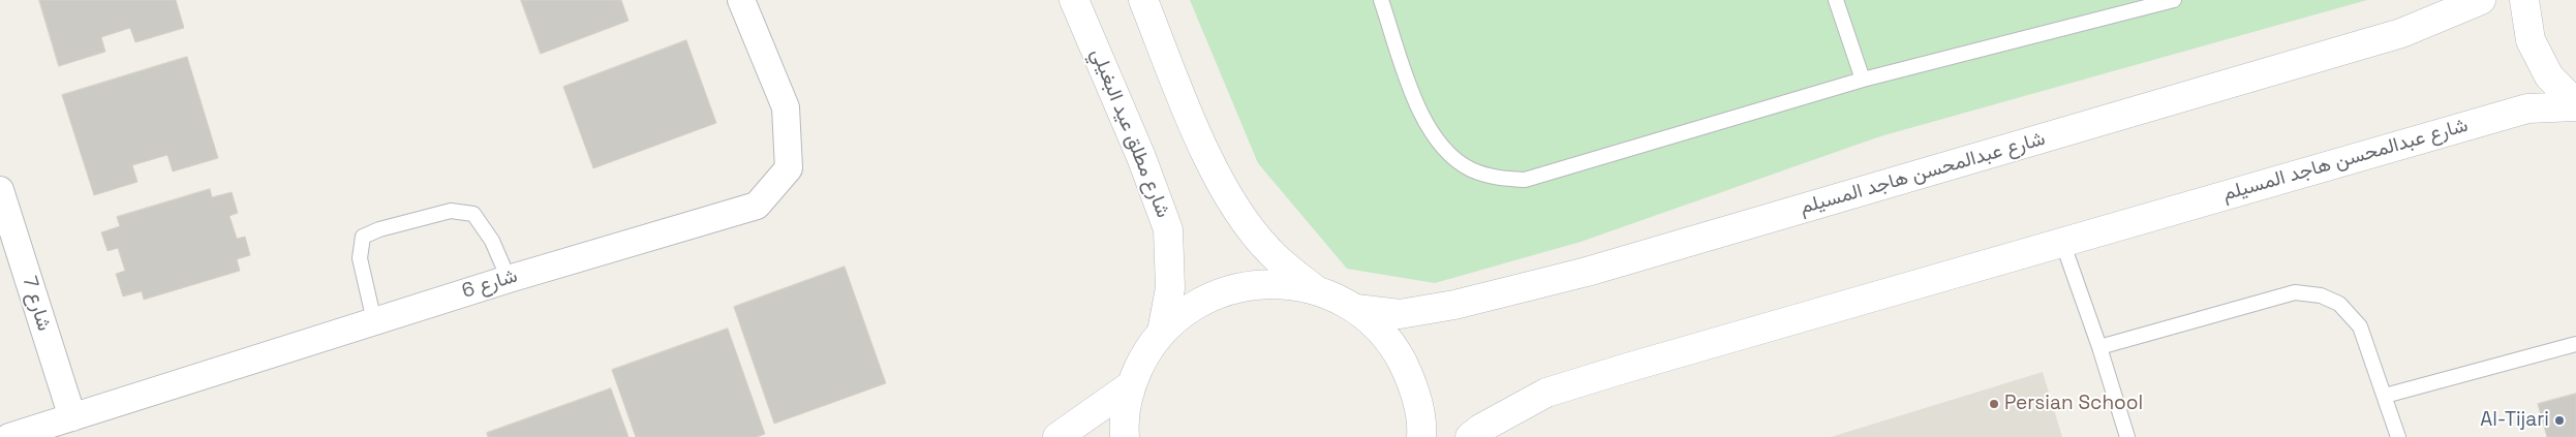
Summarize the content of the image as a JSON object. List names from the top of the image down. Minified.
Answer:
{"streets":{"street":["شارع مطلق عيد البغيلي","شارع عبدالمحسن هاجد المسيلم","شارع 6","شارع 7"]},"crossings":[["شارع 6","شارع 7"]],"places":["Persian School","Al-Tijari"]}
